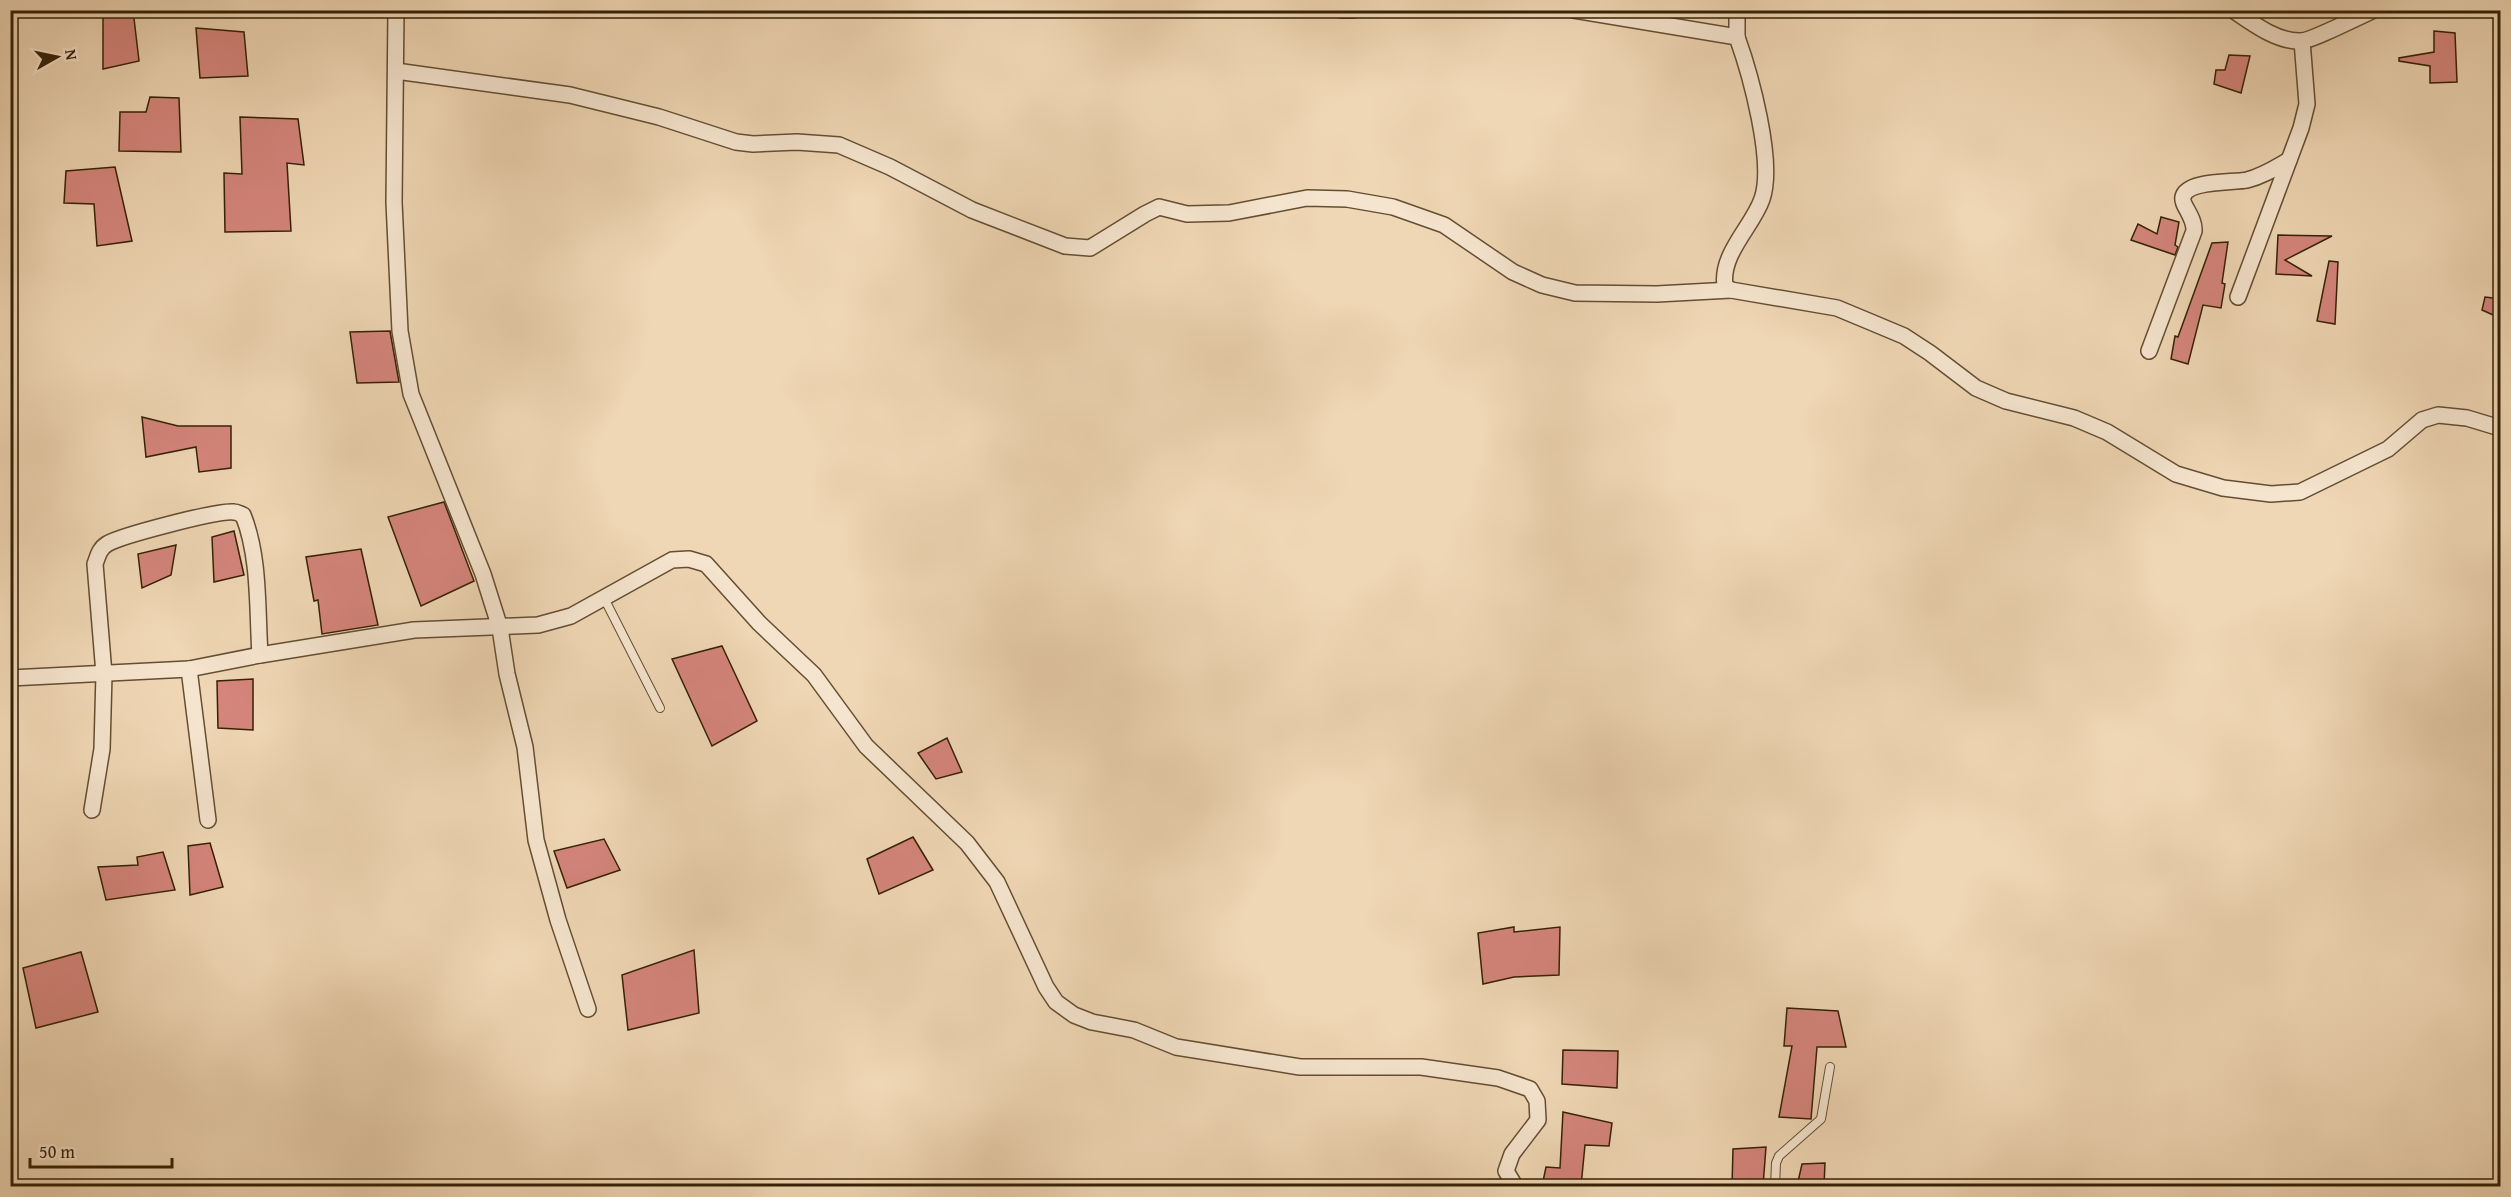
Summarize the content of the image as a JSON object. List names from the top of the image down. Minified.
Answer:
{"scale_bar":"50 m","north":"right"}
